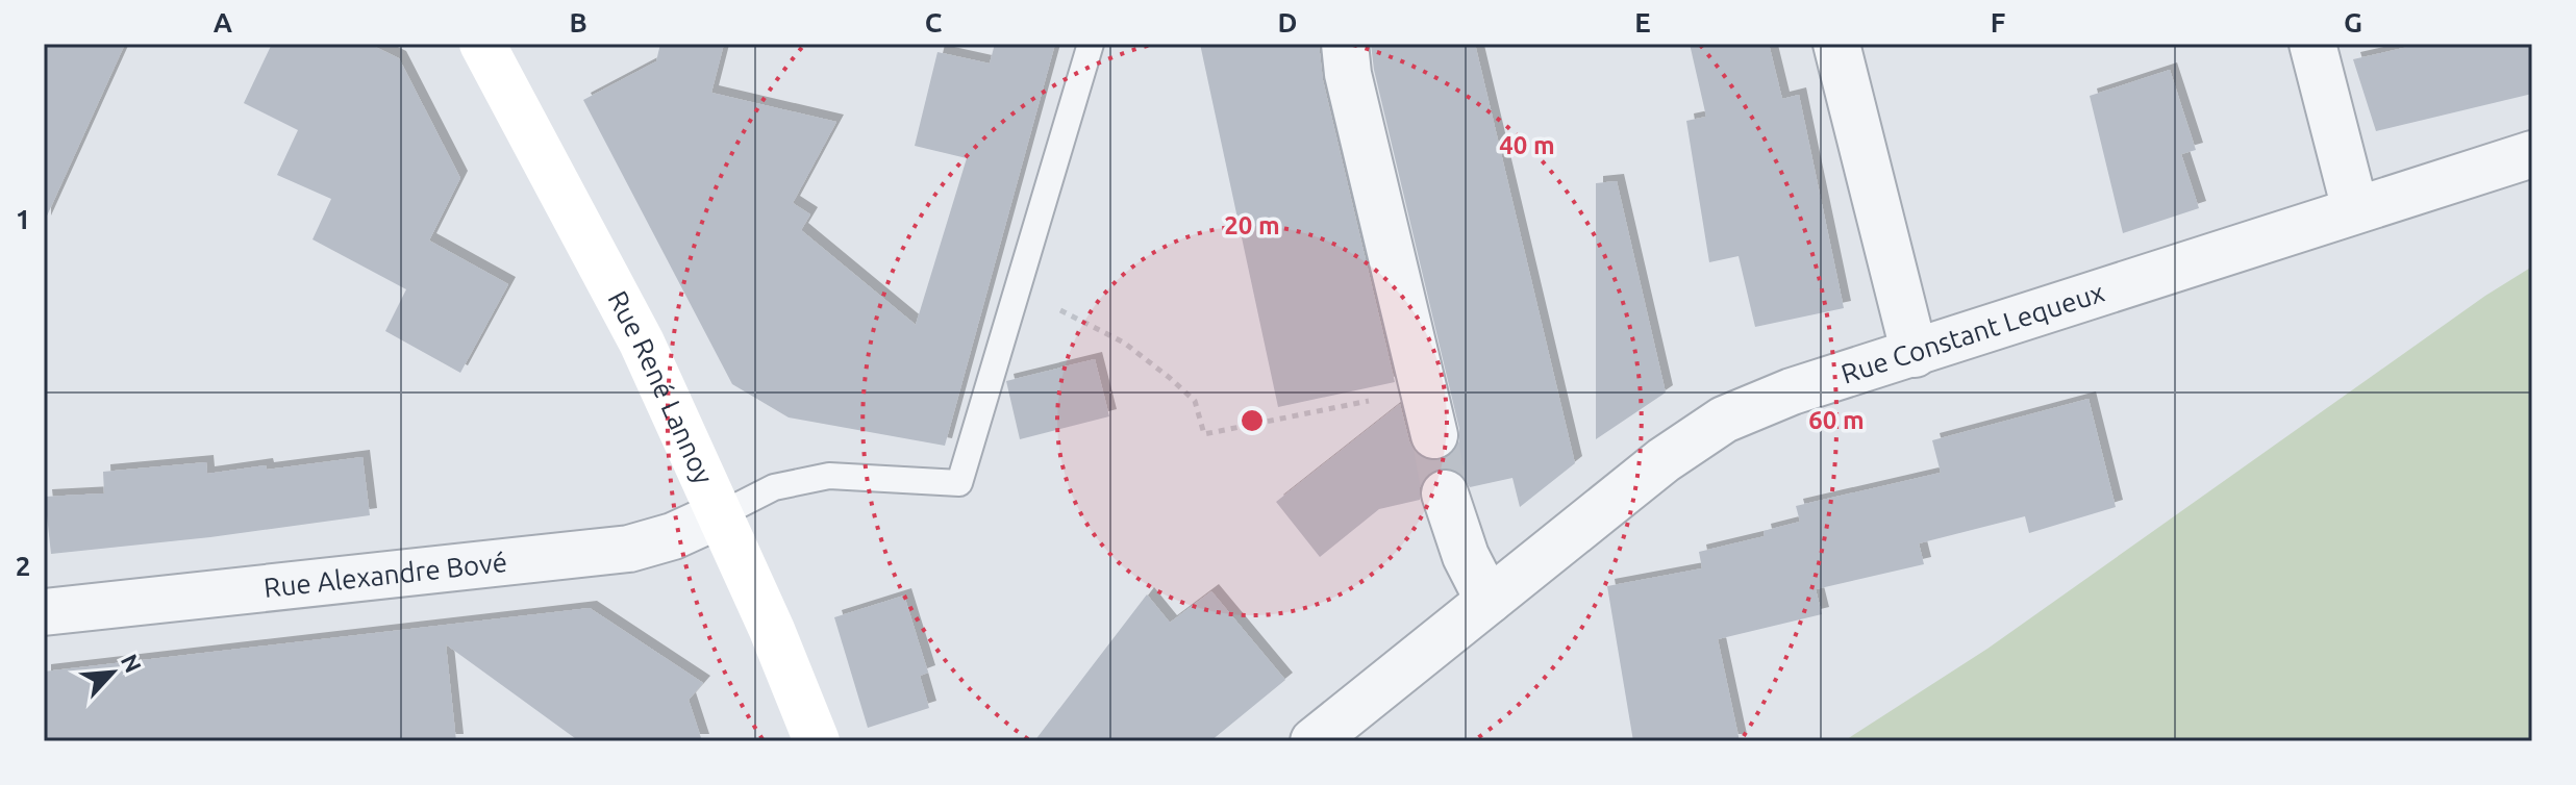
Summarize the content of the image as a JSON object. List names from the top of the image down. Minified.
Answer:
{"streets":{"street":["Rue Constant Lequeux","Rue René Lannoy","Rue Alexandre Bové"]},"crossings":[["Rue René Lannoy","Rue Alexandre Bové"]],"north":"top right","grid":{"columns":["A","B","C","D","E","F","G"],"rows":["1","2"]},"rings":["40 m","20 m","60 m"]}
